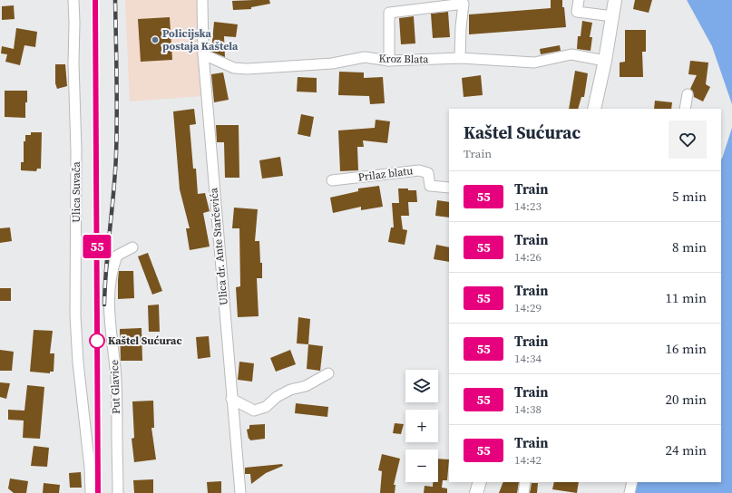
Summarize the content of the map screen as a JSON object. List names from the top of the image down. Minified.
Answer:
{"streets":{"street":["Kroz Blata","Prilaz blatu","Ulica Suvača","Ulica dr. Ante Starčevića","Put Glavice"]},"crossings":[["Kroz Blata","Ulica dr. Ante Starčevića"]],"places":["Policijska postaja Kaštela","Kaštel Sućurac"],"page":{"on_map":"55","heading":["Kaštel Sućurac","Train"],"list":[{"mark":"55","name":"Train","note":"14:23","value":"5 min"},{"mark":"55","name":"Train","note":"14:26","value":"8 min"},{"mark":"55","name":"Train","note":"14:29","value":"11 min"},{"mark":"55","name":"Train","note":"14:34","value":"16 min"},{"mark":"55","name":"Train","note":"14:38","value":"20 min"},{"mark":"55","name":"Train","note":"14:42","value":"24 min"}],"map_buttons":["+","−"]}}
